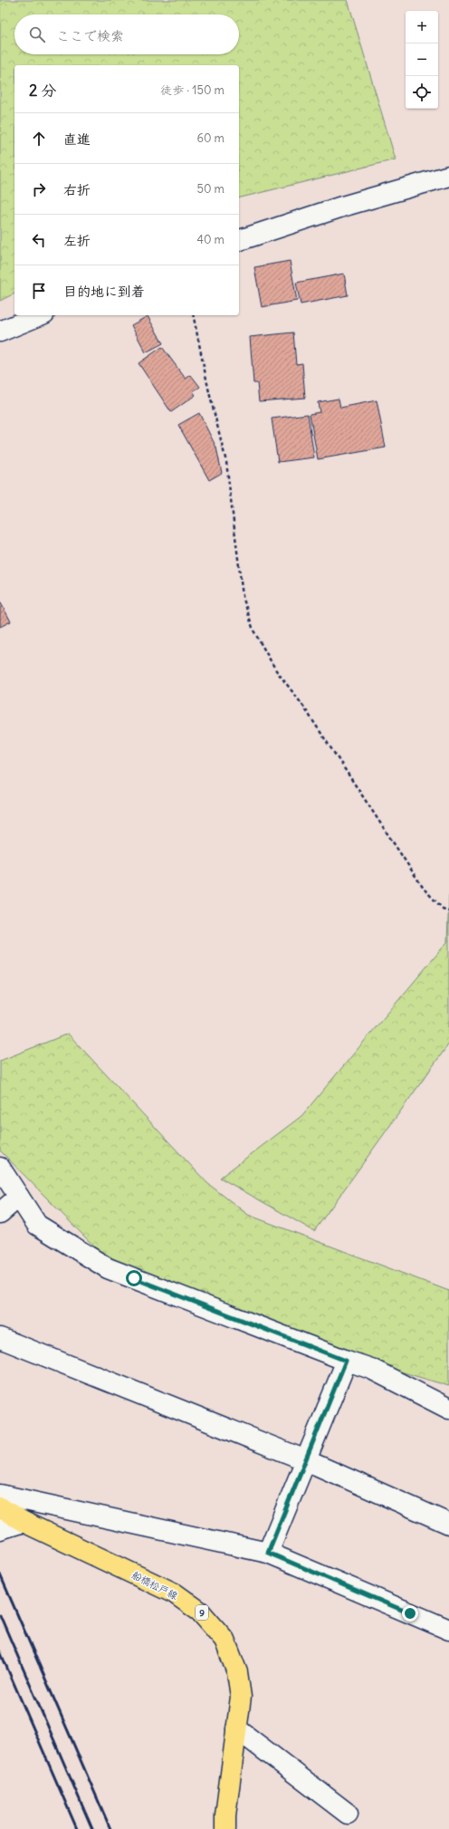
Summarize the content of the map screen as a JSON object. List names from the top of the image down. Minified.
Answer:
{"streets":{"main road":["船橋松戸線","9"]},"page":{"map_buttons":["+","−"],"search":"ここで検索","heading":["2 分","徒歩 · 150 m"],"list":[["直進","60 m"],["右折","50 m"],["左折","40 m"],"目的地に到着"]}}
